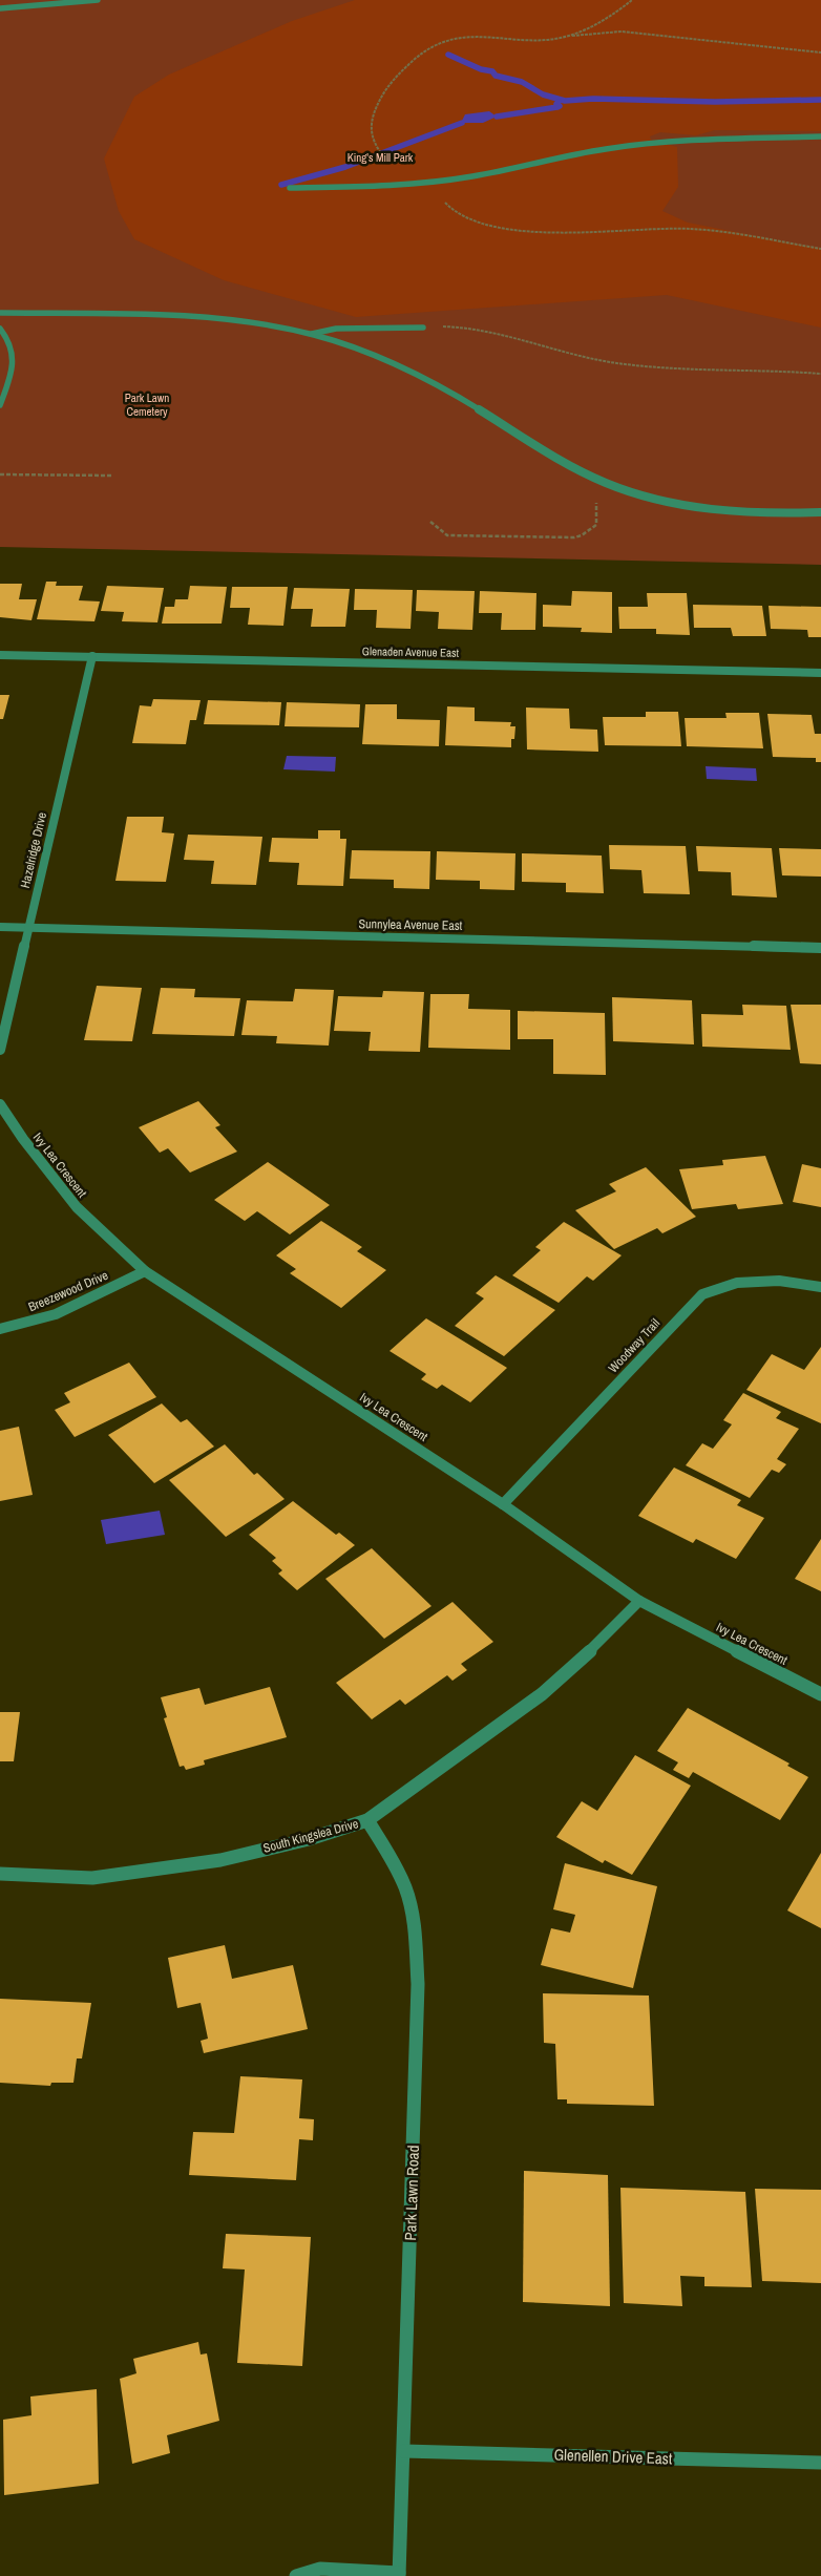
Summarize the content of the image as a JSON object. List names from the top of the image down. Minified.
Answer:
{"streets":{"street":["Glenaden Avenue East","Hazelridge Drive","Sunnylea Avenue East","Ivy Lea Crescent","Breezewood Drive","Woodway Trail","South Kingslea Drive","Park Lawn Road","Glenellen Drive East"]},"crossings":[["Glenaden Avenue East","Hazelridge Drive"],["Hazelridge Drive","Sunnylea Avenue East"],["Ivy Lea Crescent","Breezewood Drive"],["Ivy Lea Crescent","Woodway Trail"],["Ivy Lea Crescent","South Kingslea Drive"],["South Kingslea Drive","Park Lawn Road"],["Park Lawn Road","Glenellen Drive East"]],"parks":["King's Mill Park","Park Lawn Cemetery"]}
